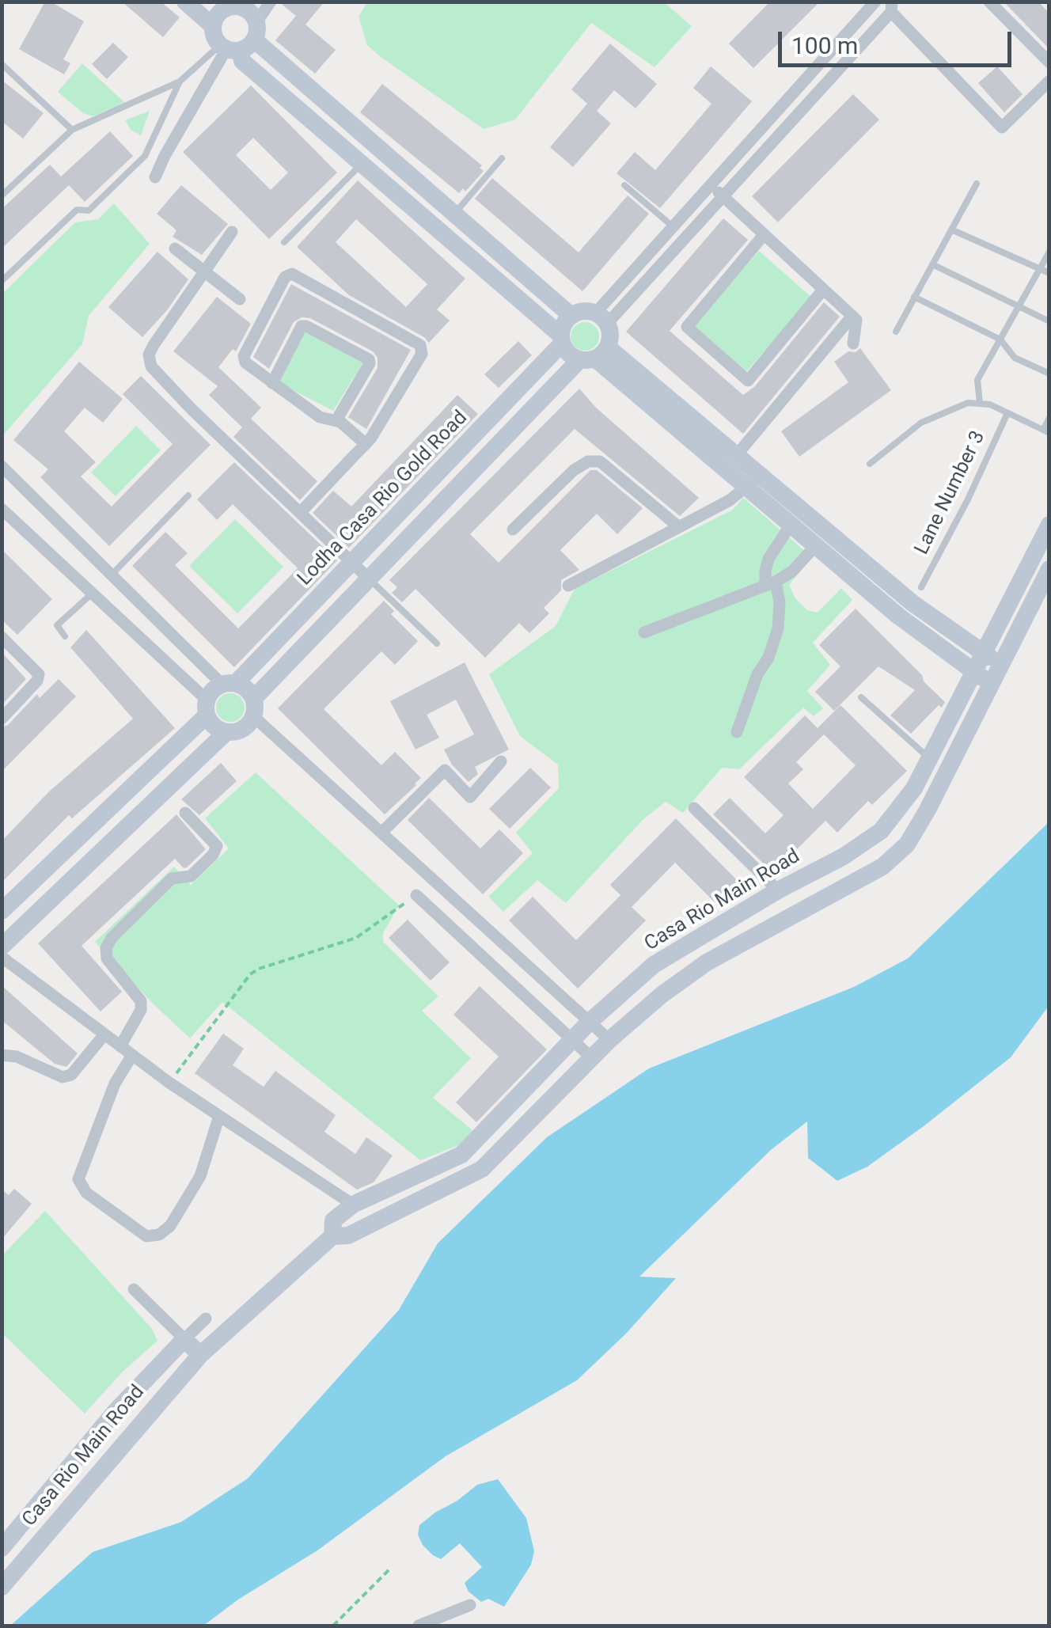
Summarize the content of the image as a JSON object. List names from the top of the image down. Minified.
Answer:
{"streets":{"street":["Lodha Casa Rio Gold Road","Casa Rio Main Road"],"lane":["Lane Number 3"]},"scale_bar":"100 m"}
